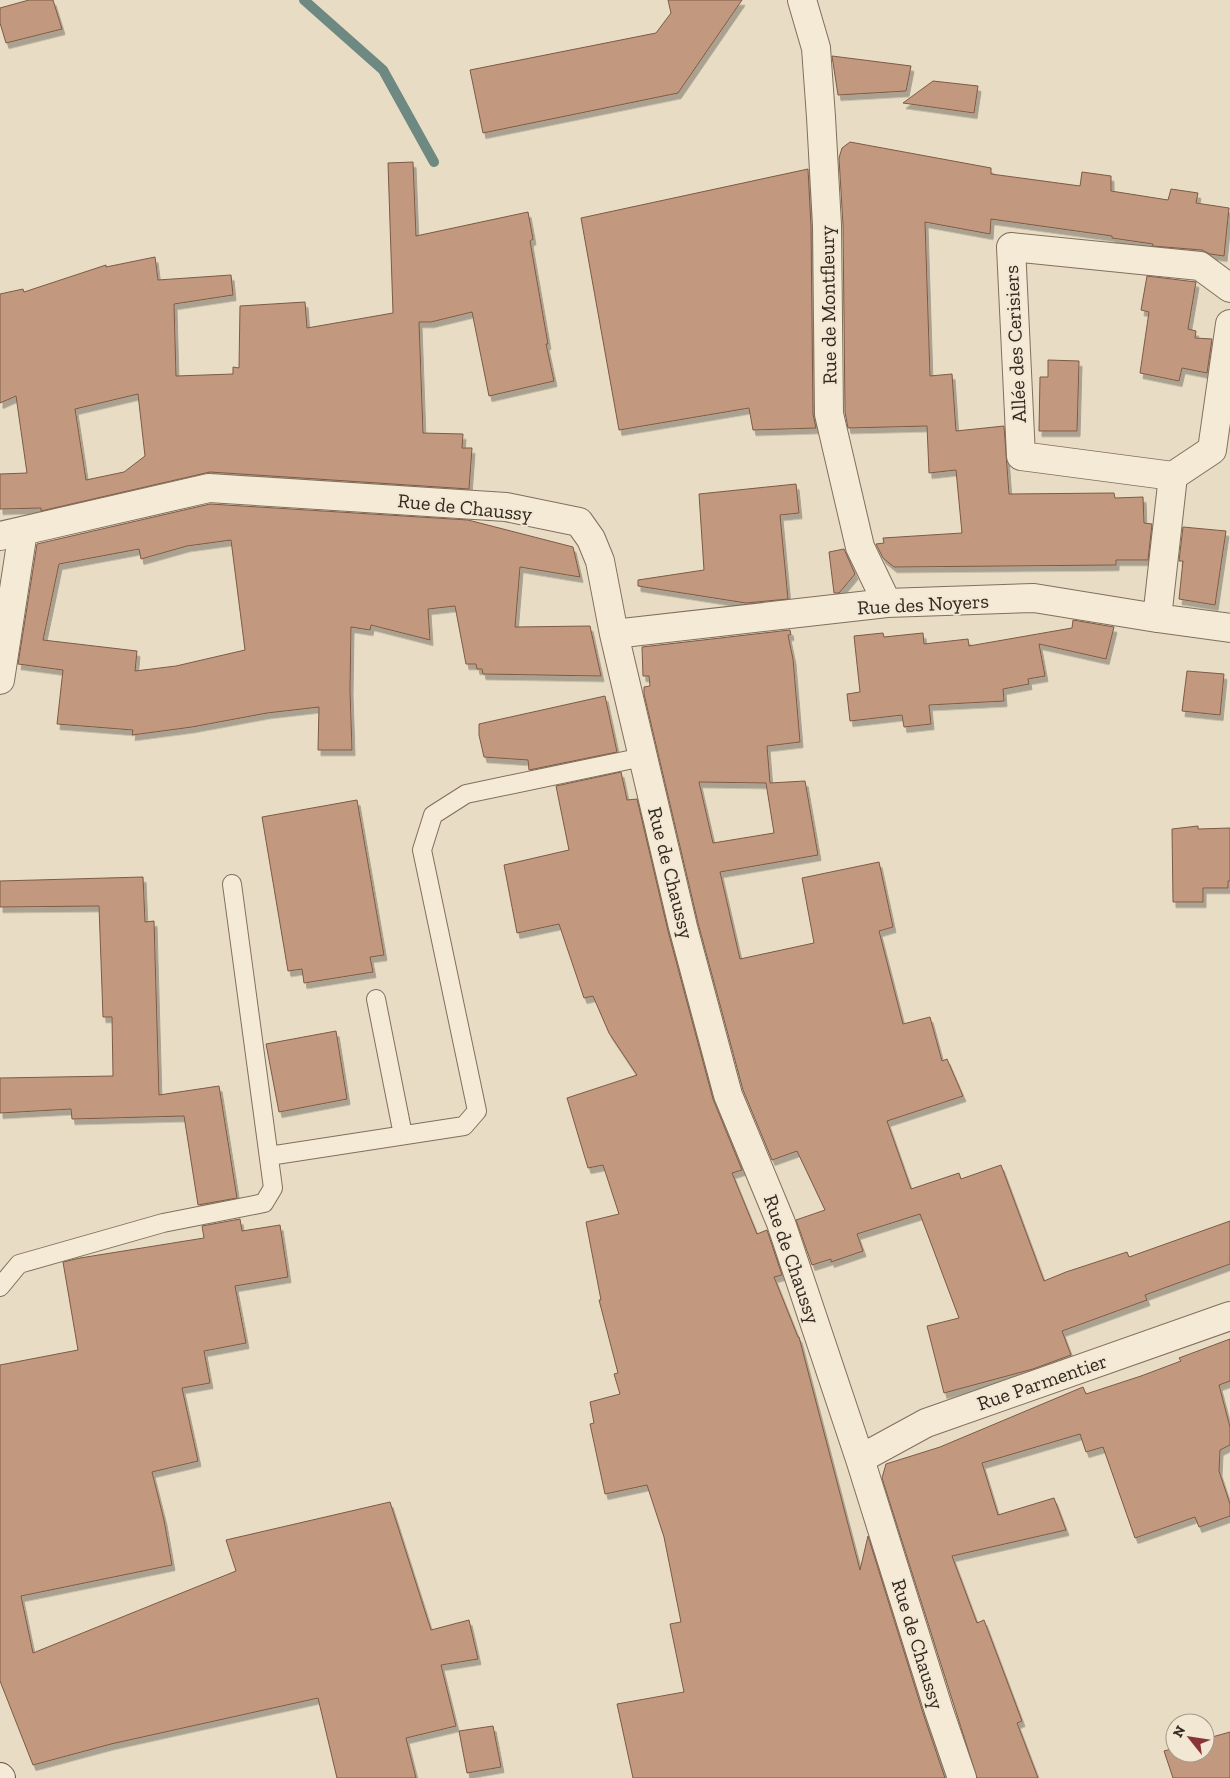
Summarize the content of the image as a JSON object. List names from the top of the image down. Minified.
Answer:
{"streets":{"street":["Rue de Montfleury","Allée des Cerisiers","Rue de Chaussy","Rue des Noyers","Rue Parmentier"]},"crossings":[["Rue de Montfleury","Rue des Noyers"],["Rue de Chaussy","Rue des Noyers"],["Rue de Chaussy","Rue Parmentier"]],"north":"top left"}
